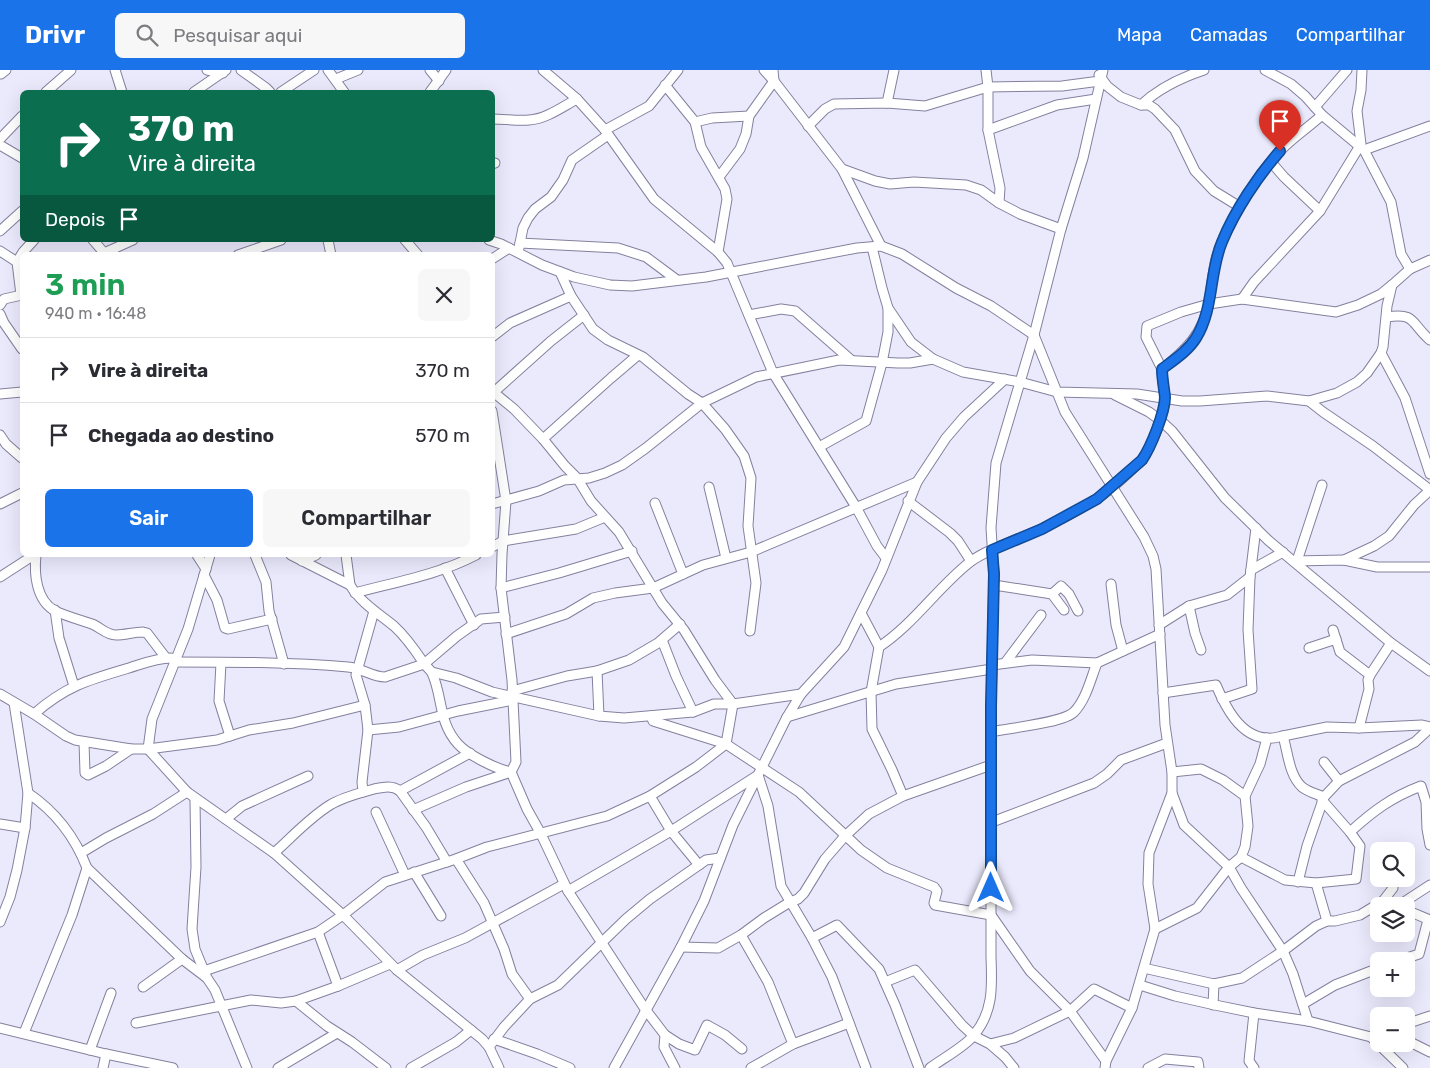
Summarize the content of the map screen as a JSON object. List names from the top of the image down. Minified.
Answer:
{"page":{"header":"Drivr","search":"Pesquisar aqui","nav":["Mapa","Camadas","Compartilhar"],"turn":["370 m","Vire à direita"],"then":"Depois","heading":["3 min","940 m · 16:48"],"list":[{"name":"Vire à direita","value":"370 m"},{"name":"Chegada ao destino","value":"570 m"}],"buttons":["Sair","Compartilhar"],"map_buttons":["+","−"]}}
